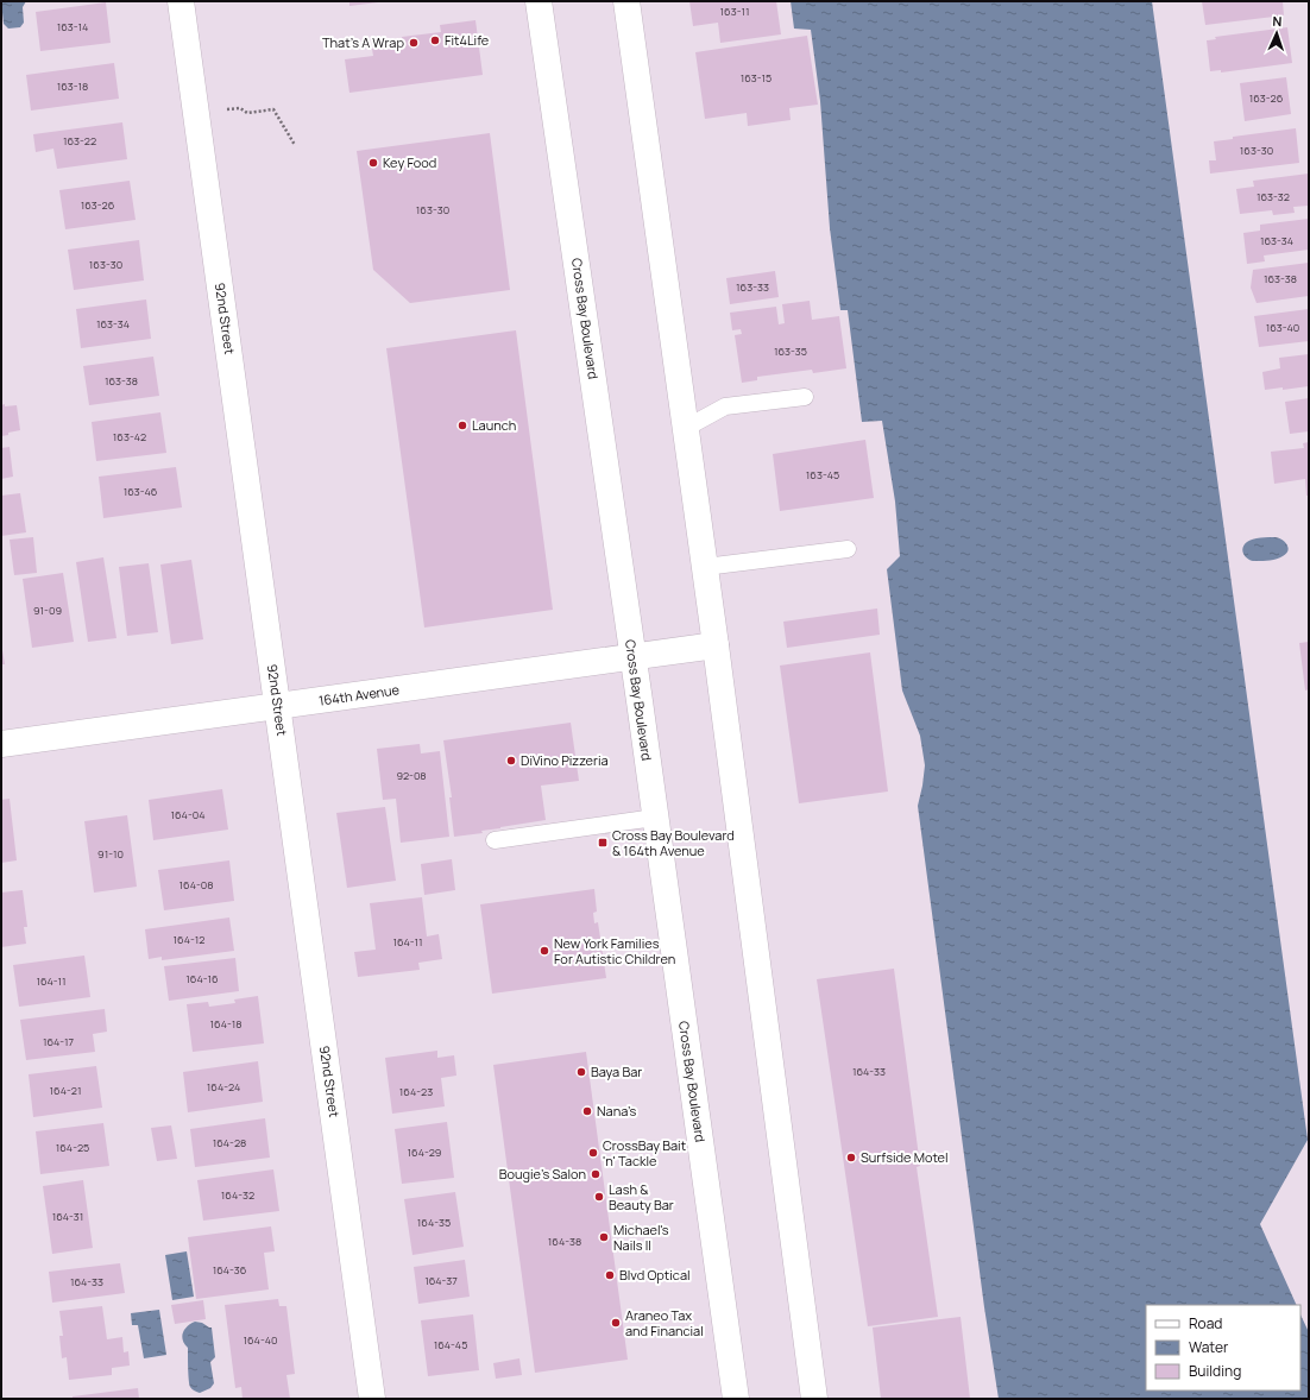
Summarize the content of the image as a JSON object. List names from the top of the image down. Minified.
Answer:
{"streets":{"main road":["92nd Street","Cross Bay Boulevard","164th Avenue"]},"crossings":[["92nd Street","164th Avenue"],["Cross Bay Boulevard","164th Avenue"]],"places":{"other":["Fit4Life","That's A Wrap","Key Food","Launch","DiVino Pizzeria","New York Families For Autistic Children","Baya Bar","Nana’s","CrossBay Bait 'n' Tackle","Surfside Motel","Bougie's Salon","Lash & Beauty Bar","Michael's Nails II","Blvd Optical","Araneo Tax and Financial"],"transit":["Cross Bay Boulevard & 164th Avenue"]},"house_numbers":["163-11","163-14","163-15","163-18","163-26","163-22","163-30","163-32","163-26","163-30","163-34","163-30","163-38","163-33","163-34","163-40","163-35","163-38","163-42","163-45","163-46","91-09","92-08","164-04","91-10","164-08","164-12","164-11","164-16","164-11","164-18","164-17","164-33","164-24","164-21","164-23","164-28","164-25","164-29","164-32","164-31","164-35","164-38","164-36","164-37","164-33","164-40","164-45"],"legend":["Road","Water","Building"],"north":"top"}
